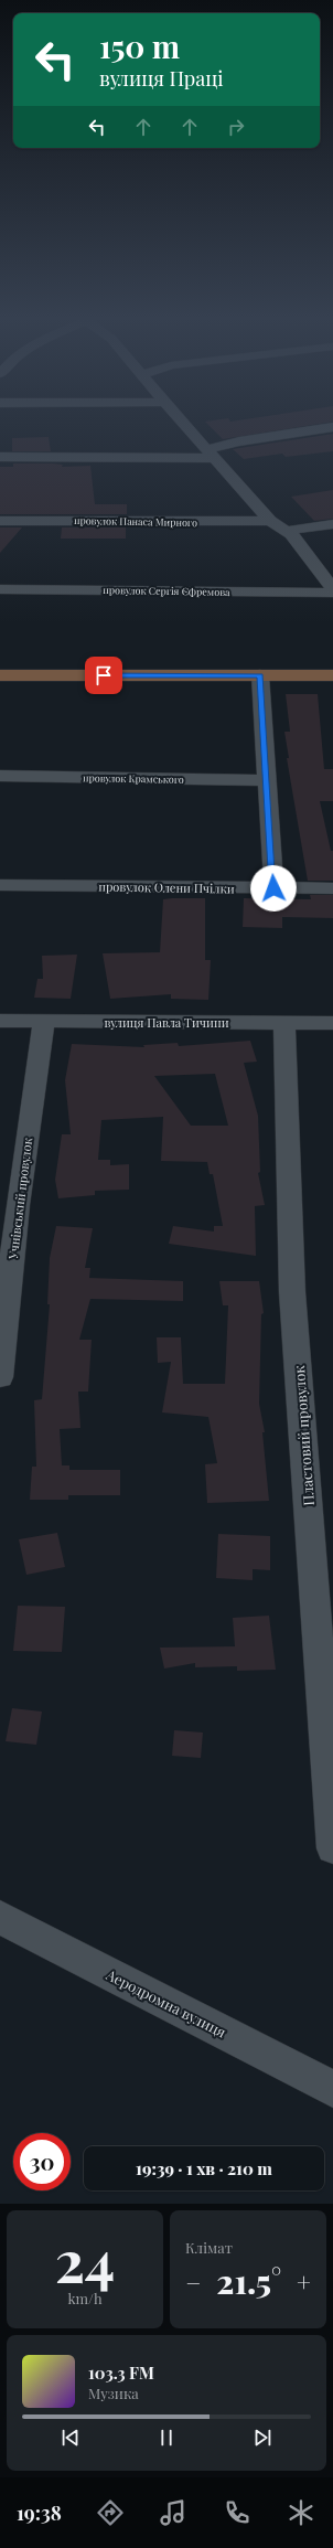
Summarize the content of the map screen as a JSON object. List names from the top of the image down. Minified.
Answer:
{"streets":{"street":["провулок Панаса Мирного","провулок Сергія Єфремова","провулок Крамського","провулок Олени Пчілки","вулиця Павла Тичини","Учнівський провулок","Пластовий провулок","Аеродромна вулиця"]},"crossings":[["вулиця Павла Тичини","Учнівський провулок"],["вулиця Павла Тичини","Пластовий провулок"]],"page":{"turn":["150 m","вулиця Праці"],"limit":"30","trip":"19:39 · 1 хв · 210 m","tile":[["24","km/h"],"Клімат"],"heat":["−","21.5°","+"],"song":["103.3 FM","Музика"],"tabs":"19:38"}}
